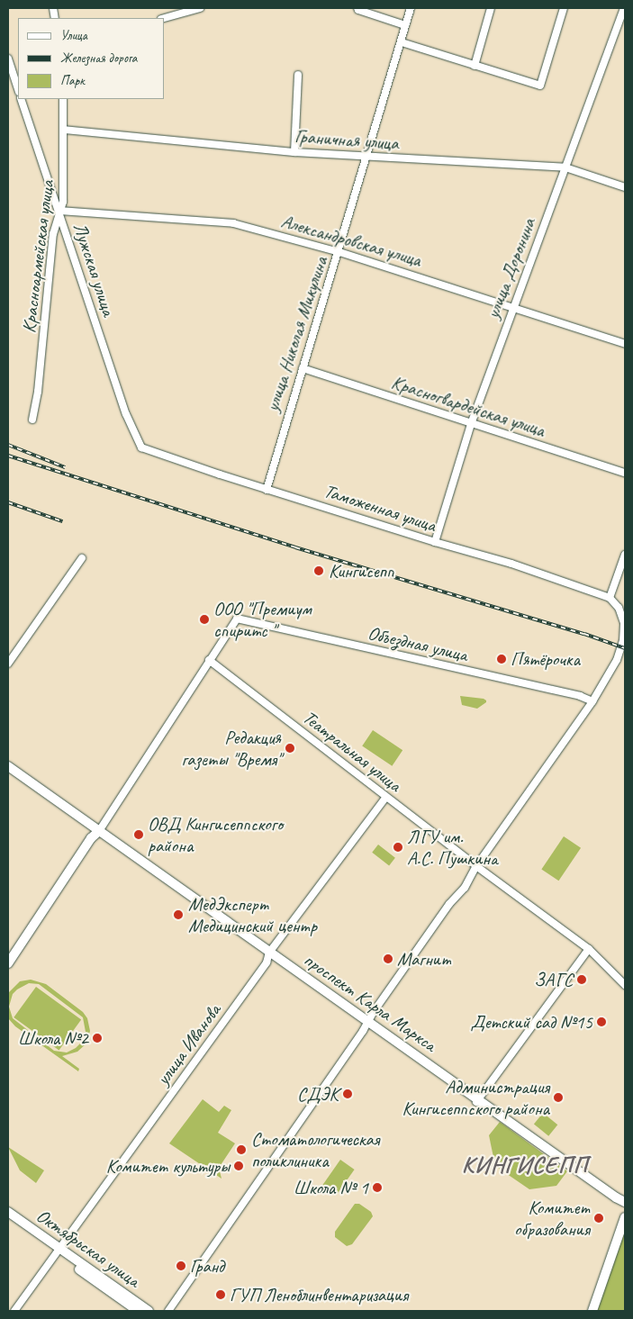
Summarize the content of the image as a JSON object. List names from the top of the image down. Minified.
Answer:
{"streets":{"main road":["проспект Карла Маркса","Октябрьская улица"],"street":["Граничная улица","Александровская улица","Красноармейская улица","улица Доронина","Лужская улица","улица Николая Микулина","Красногвардейская улица","Таможенная улица","Объездная улица","Театральная улица","улица Иванова"]},"crossings":[["Граничная улица","Красноармейская улица"],["Граничная улица","улица Доронина"],["Граничная улица","улица Николая Микулина"],["Александровская улица","Красноармейская улица"],["Александровская улица","улица Доронина"],["Александровская улица","Лужская улица"],["Александровская улица","улица Николая Микулина"],["Красноармейская улица","Лужская улица"],["улица Доронина","Красногвардейская улица"],["улица Доронина","Таможенная улица"],["Лужская улица","Таможенная улица"],["улица Николая Микулина","Красногвардейская улица"],["улица Николая Микулина","Таможенная улица"],["Объездная улица","Театральная улица"],["Театральная улица","улица Иванова"],["проспект Карла Маркса","улица Иванова"],["улица Иванова","Октябрьская улица"]],"districts":["КИНГИСЕПП"],"places":["Кингисепп","ООО \"Премиум спиритс \"","Пятёрочка","Редакция газеты \"Время\"","ОВД Кингисеппского района","ЛГУ им. А.С. Пушкина","МедЭксперт Медицинский центр","Магнит","ЗАГС","Детский сад №15","Школа №2","СДЭК","Администрация Кингисеппского района","Стоматологическая поликлиника","Комитет культуры","Школа № 1","Комитет образования","Гранд","ГУП Леноблинвентаризация"],"legend":["Улица","Железная дорога","Парк"]}
